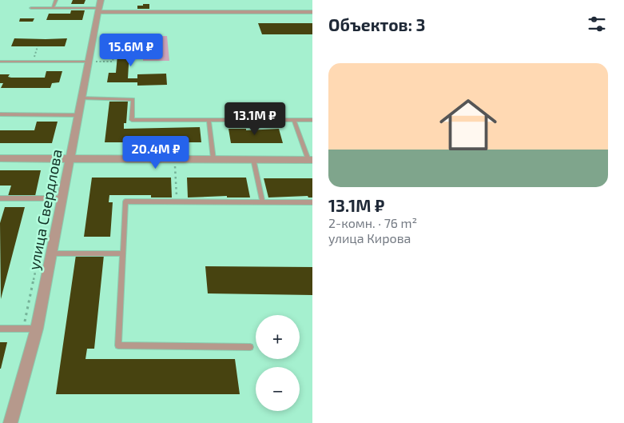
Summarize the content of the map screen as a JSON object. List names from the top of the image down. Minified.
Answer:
{"streets":{"street":["улица Свердлова"]},"page":{"heading":"Объектов: 3","price":["15.6M ₽","13.1M ₽","20.4M ₽"],"list":[{"name":"13.1M ₽","note":"2-комн. · 76 m² · улица Кирова"}],"map_buttons":["+","−"]}}
